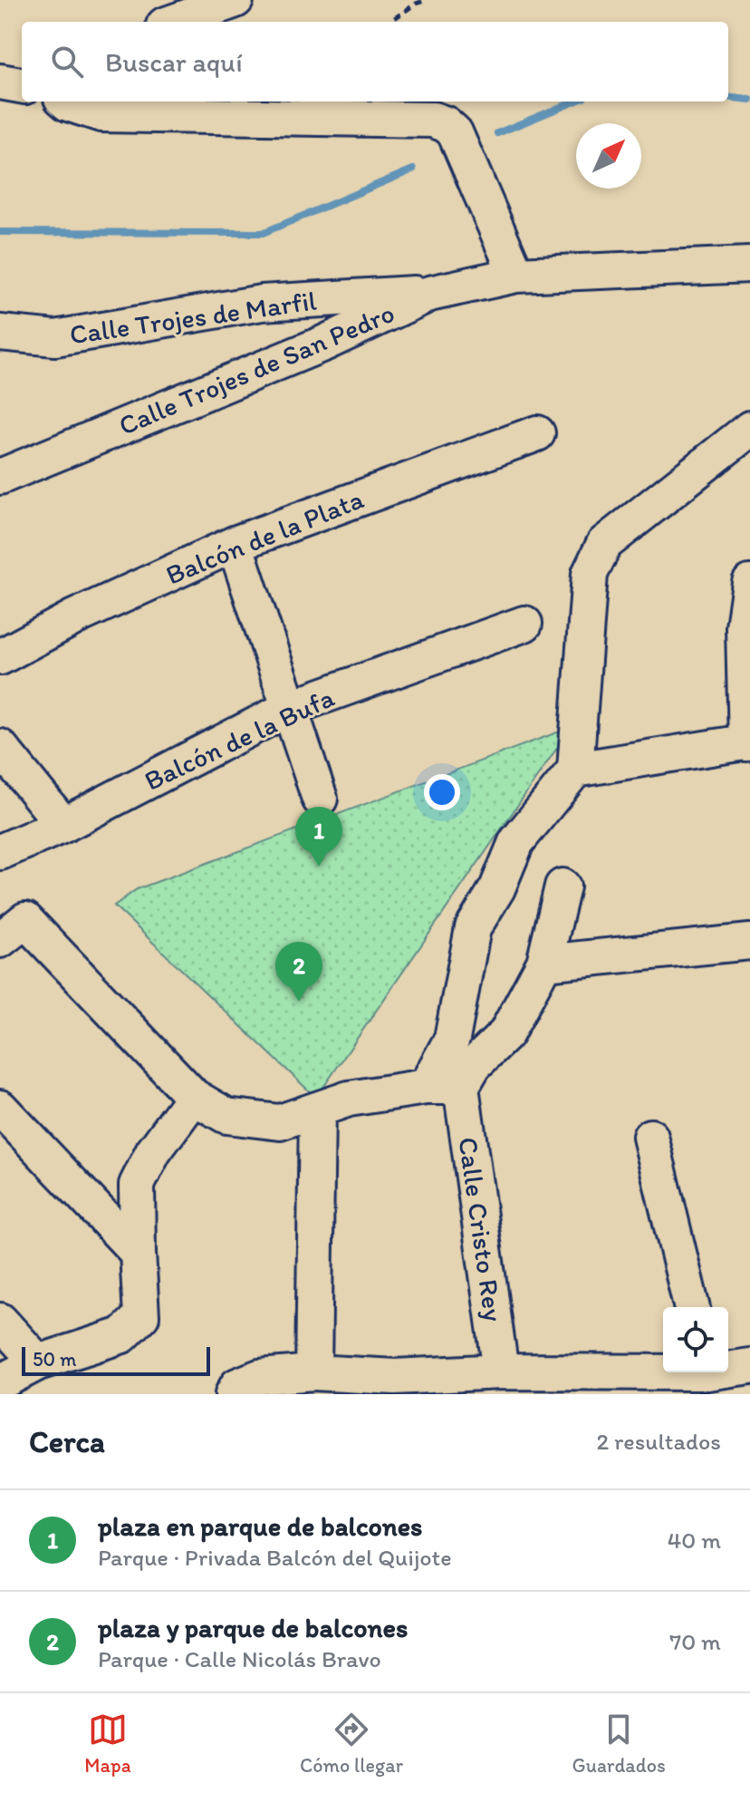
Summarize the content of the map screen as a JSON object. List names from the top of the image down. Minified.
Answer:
{"streets":{"street":["Calle Trojes de Marfil","Calle Trojes de San Pedro","Balcón de la Plata","Balcón de la Bufa","Calle Cristo Rey"]},"crossings":[["Calle Trojes de Marfil","Calle Trojes de San Pedro"]],"scale_bar":"50 m","north":"top right","page":{"search":"Buscar aquí","pins":["1","2"],"scale":"50 m","heading":["Cerca","2 resultados"],"list":[{"mark":"1","name":"plaza en parque de balcones","note":"Parque · Privada Balcón del Quijote","value":"40 m"},{"mark":"2","name":"plaza y parque de balcones","note":"Parque · Calle Nicolás Bravo","value":"70 m"}],"nav":["Mapa","Cómo llegar","Guardados"]}}
